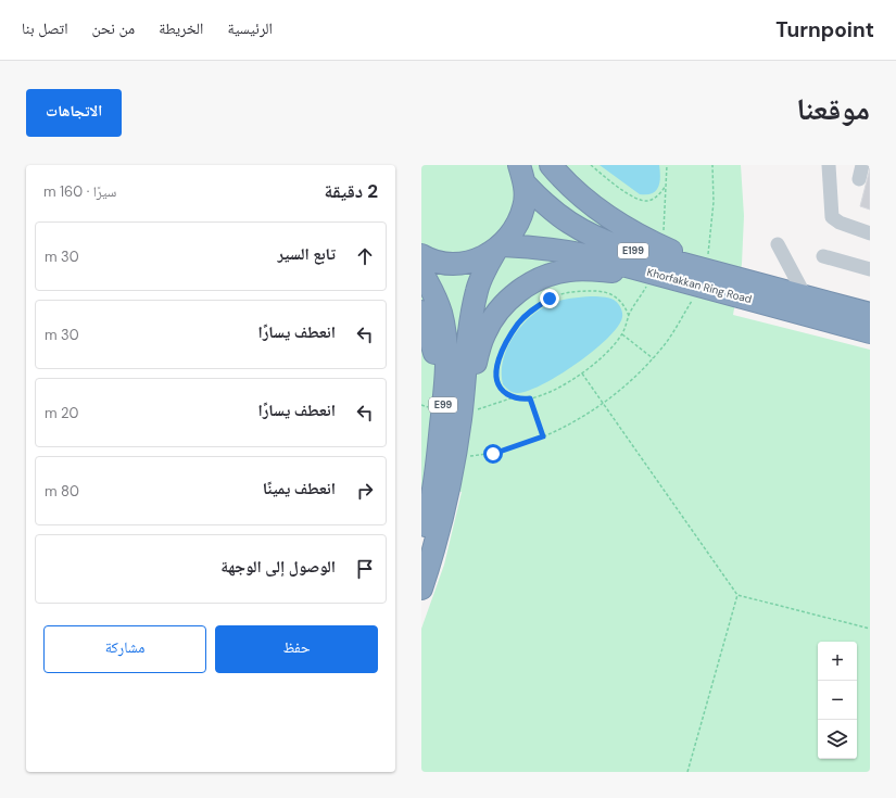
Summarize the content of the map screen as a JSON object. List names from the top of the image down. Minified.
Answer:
{"streets":{"highway":["E199","Khorfakkan Ring Road","E99"]},"crossings":[["Khorfakkan Ring Road","E99"]],"page":{"header":"Turnpoint","nav":["الرئيسية","الخريطة","من نحن","اتصل بنا"],"title":"موقعنا","buttons":["الاتجاهات",["حفظ","مشاركة"]],"heading":["2 دقيقة","سيرًا · 160 m"],"list":[["تابع السير","30 m"],["انعطف يسارًا","30 m"],["انعطف يسارًا","20 m"],["انعطف يمينًا","80 m"],"الوصول إلى الوجهة"],"map_buttons":["+","−"]}}
